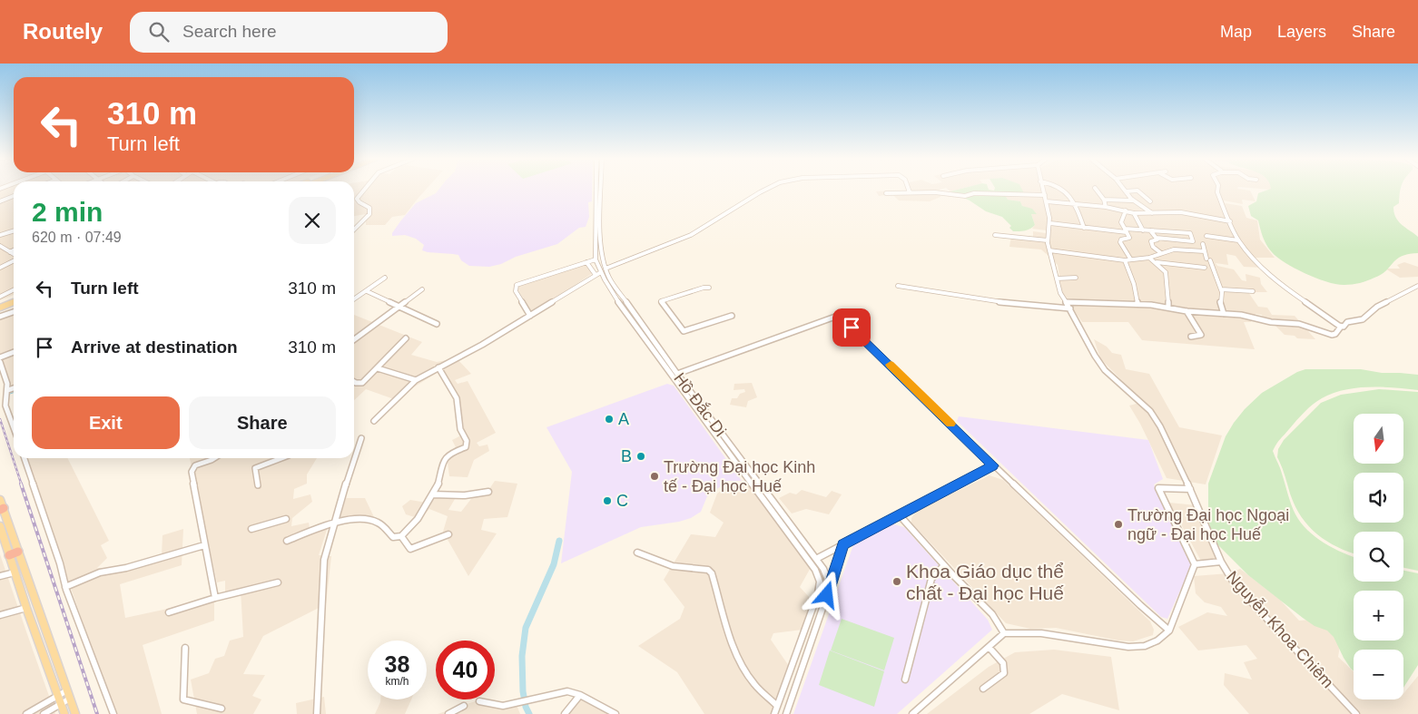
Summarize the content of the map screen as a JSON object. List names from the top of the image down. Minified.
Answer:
{"streets":{"street":["Hồ Đắc Di","Nguyễn Khoa Chiêm"]},"places":["A","B","Trường Đại học Kinh tế - Đại học Huế","C","Trường Đại học Ngoại ngữ - Đại học Huế","Khoa Giáo dục thể chất - Đại học Huế"],"north":"bottom","page":{"header":"Routely","search":"Search here","nav":["Map","Layers","Share"],"turn":["310 m","Turn left"],"heading":["2 min","620 m · 07:49"],"list":[{"name":"Turn left","value":"310 m"},{"name":"Arrive at destination","value":"310 m"}],"buttons":["Exit","Share"],"map_buttons":["+","−"],"speed":"38 km/h","limit":"40"}}
